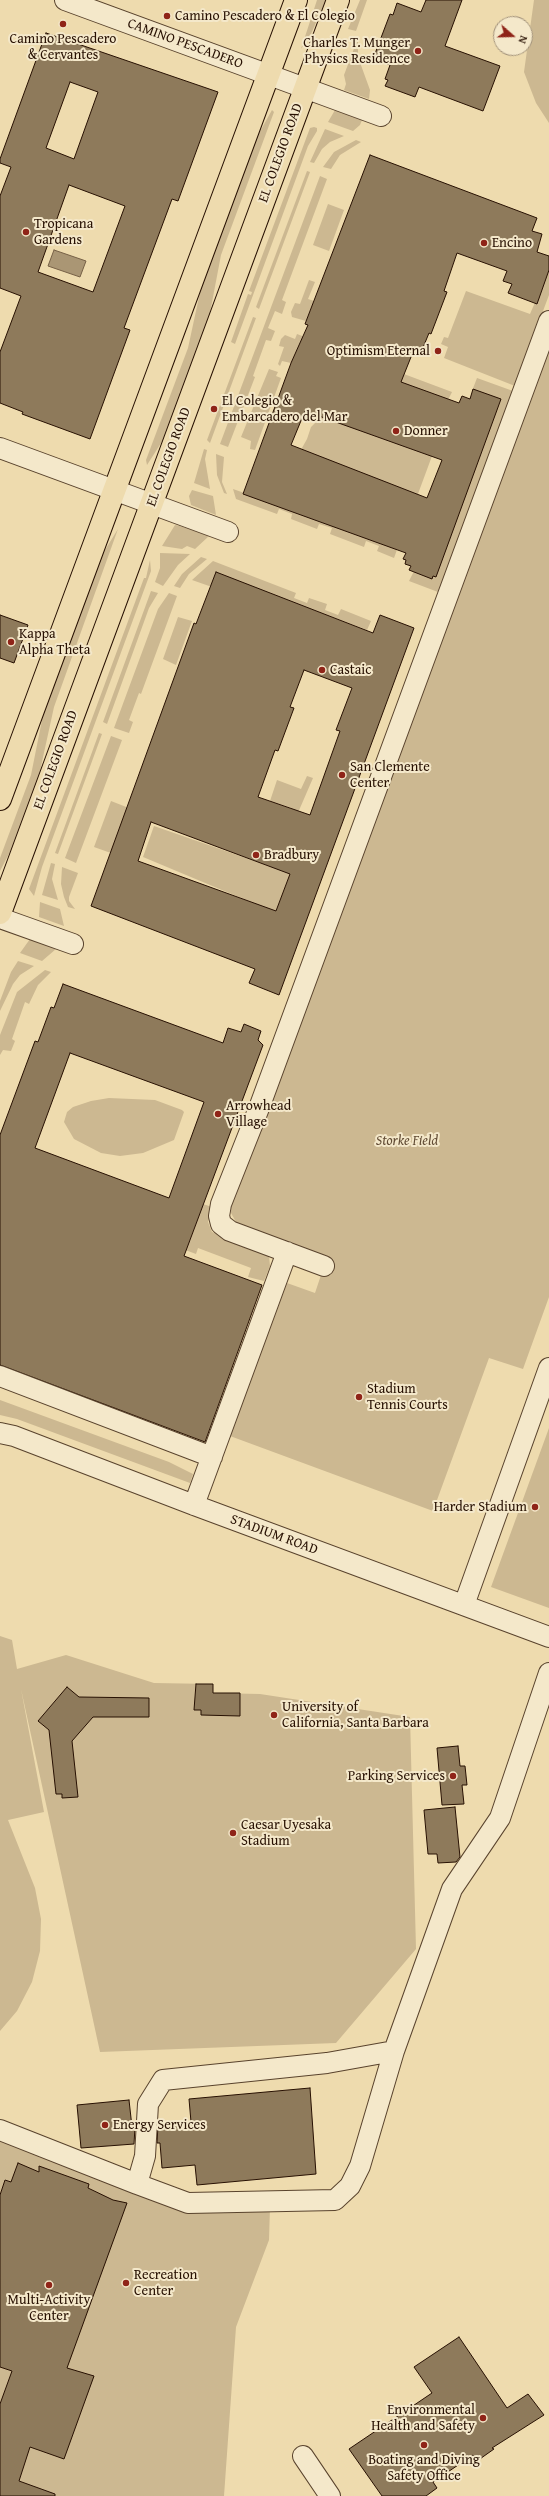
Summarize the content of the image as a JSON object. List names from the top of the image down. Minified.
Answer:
{"streets":{"main road":["EL COLEGIO ROAD"],"street":["CAMINO PESCADERO","STADIUM ROAD"]},"crossings":[["CAMINO PESCADERO","EL COLEGIO ROAD"]],"parks":["Storke Field"],"places":["Camino Pescadero & El Colegio","Camino Pescadero & Cervantes","Charles T. Munger Physics Residence","Tropicana Gardens","Encino","Optimism Eternal","El Colegio & Embarcadero del Mar","Donner","Kappa Alpha Theta","Castaic","San Clemente Center","Bradbury","Arrowhead Village","Stadium Tennis Courts","Harder Stadium","University of California, Santa Barbara","Parking Services","Caesar Uyesaka Stadium","Energy Services","Recreation Center","Multi-Activity Center","Environmental Health and Safety","Boating and Diving Safety Office"],"north":"right"}
